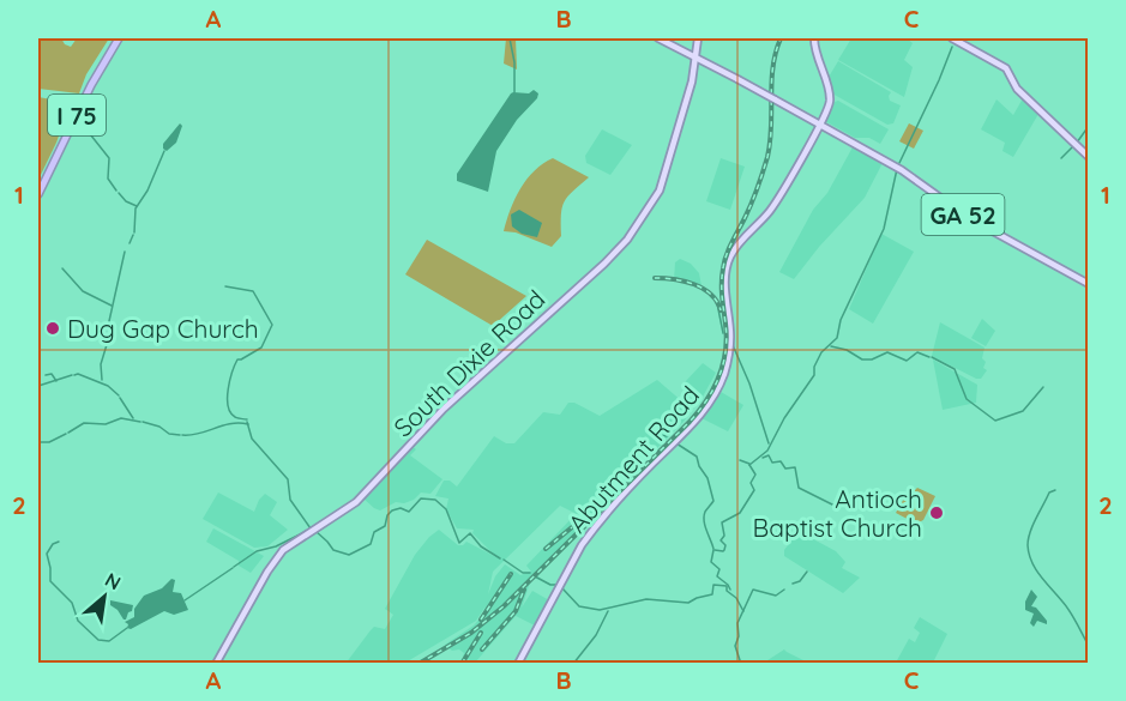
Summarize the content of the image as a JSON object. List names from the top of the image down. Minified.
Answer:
{"streets":{"highway":["I 75"],"main road":["GA 52","South Dixie Road","Abutment Road"]},"crossings":[["GA 52","South Dixie Road"],["GA 52","Abutment Road"]],"places":["Dug Gap Church","Antioch Baptist Church"],"north":"top right","grid":{"columns":["A","B","C"],"rows":["1","2"]}}
